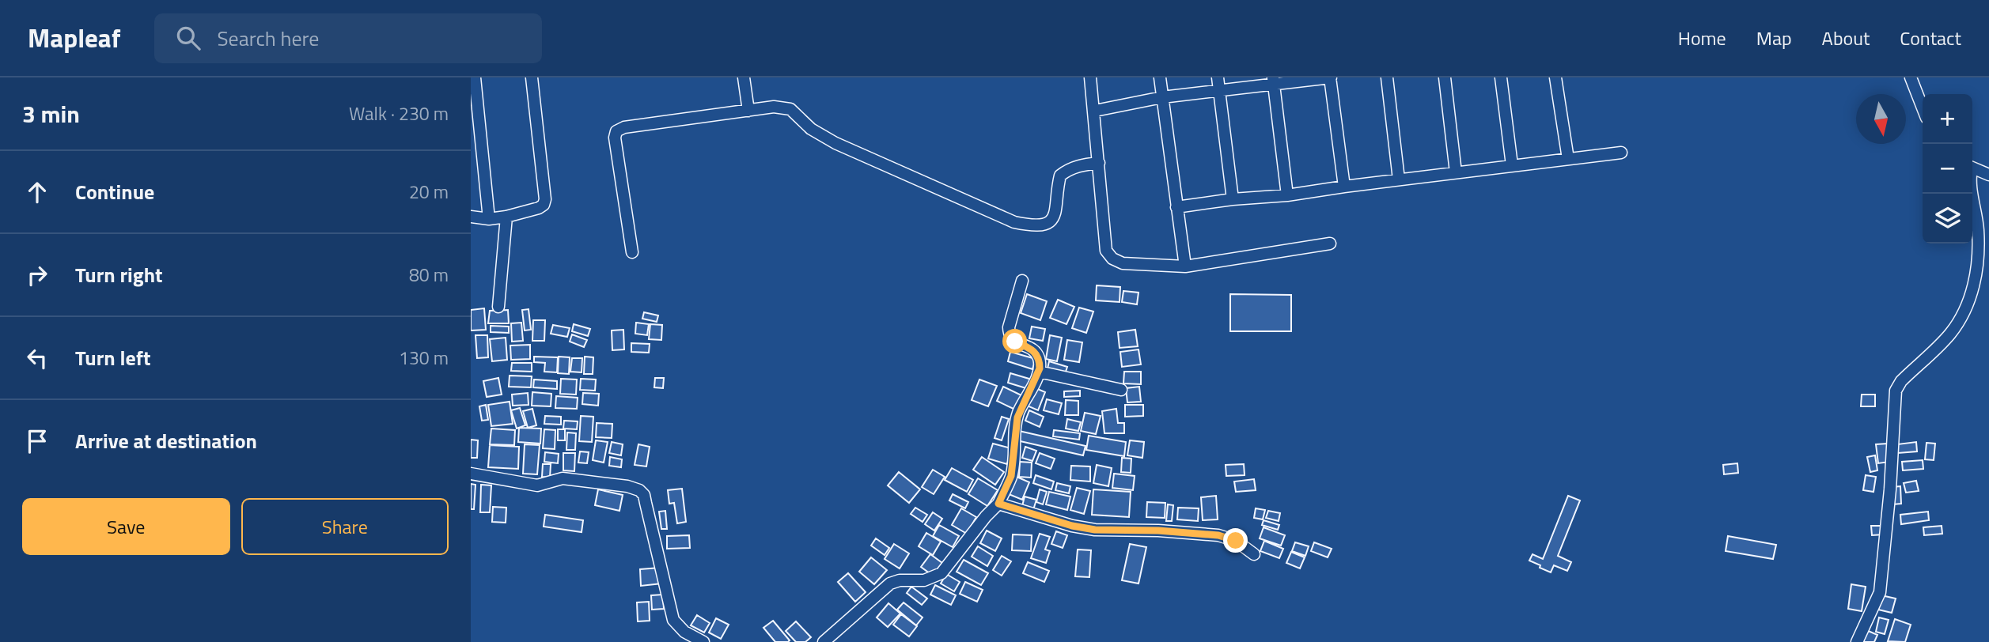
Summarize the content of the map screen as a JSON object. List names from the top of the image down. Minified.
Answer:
{"north":"bottom","page":{"header":"Mapleaf","search":"Search here","nav":["Home","Map","About","Contact"],"heading":["3 min","Walk · 230 m"],"map_buttons":["+","−"],"list":[["Continue","20 m"],["Turn right","80 m"],["Turn left","130 m"],"Arrive at destination"],"buttons":["Save","Share"]}}
